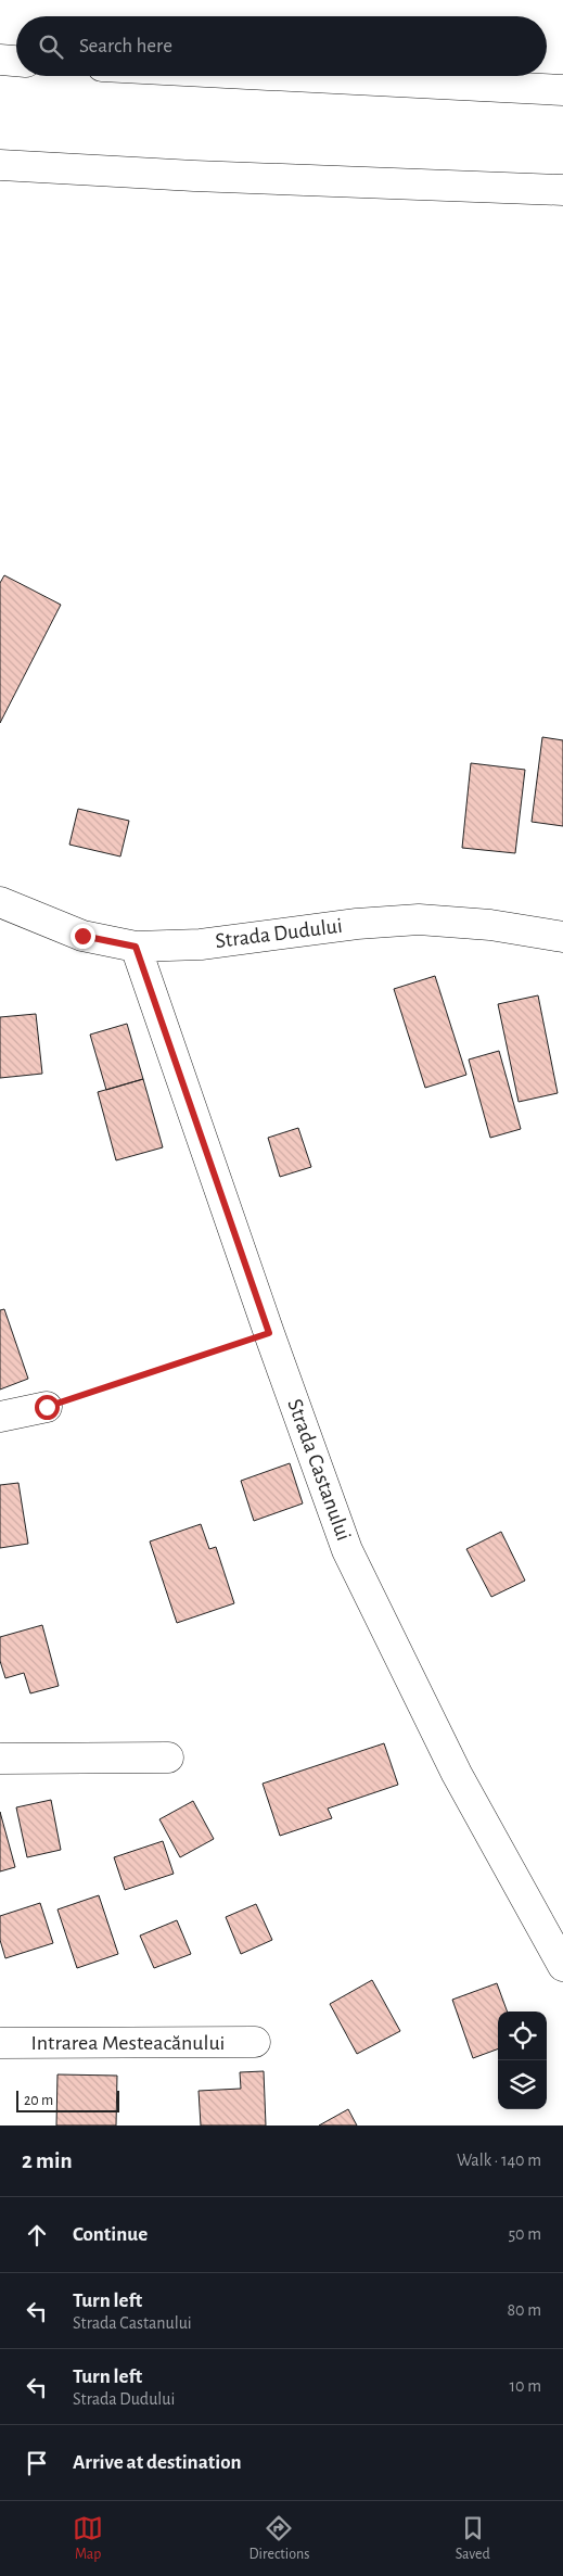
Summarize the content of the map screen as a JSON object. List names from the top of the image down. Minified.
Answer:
{"streets":{"main road":["Strada Dudului","Strada Castanului","Intrarea Mesteacănului"]},"crossings":[["Strada Dudului","Strada Castanului"]],"scale_bar":"20 m","page":{"search":"Search here","scale":"20 m","heading":["2 min","Walk · 140 m"],"list":[["Continue","50 m"],["Turn left","Strada Castanului","80 m"],["Turn left","Strada Dudului","10 m"],"Arrive at destination"],"nav":["Map","Directions","Saved"]}}
